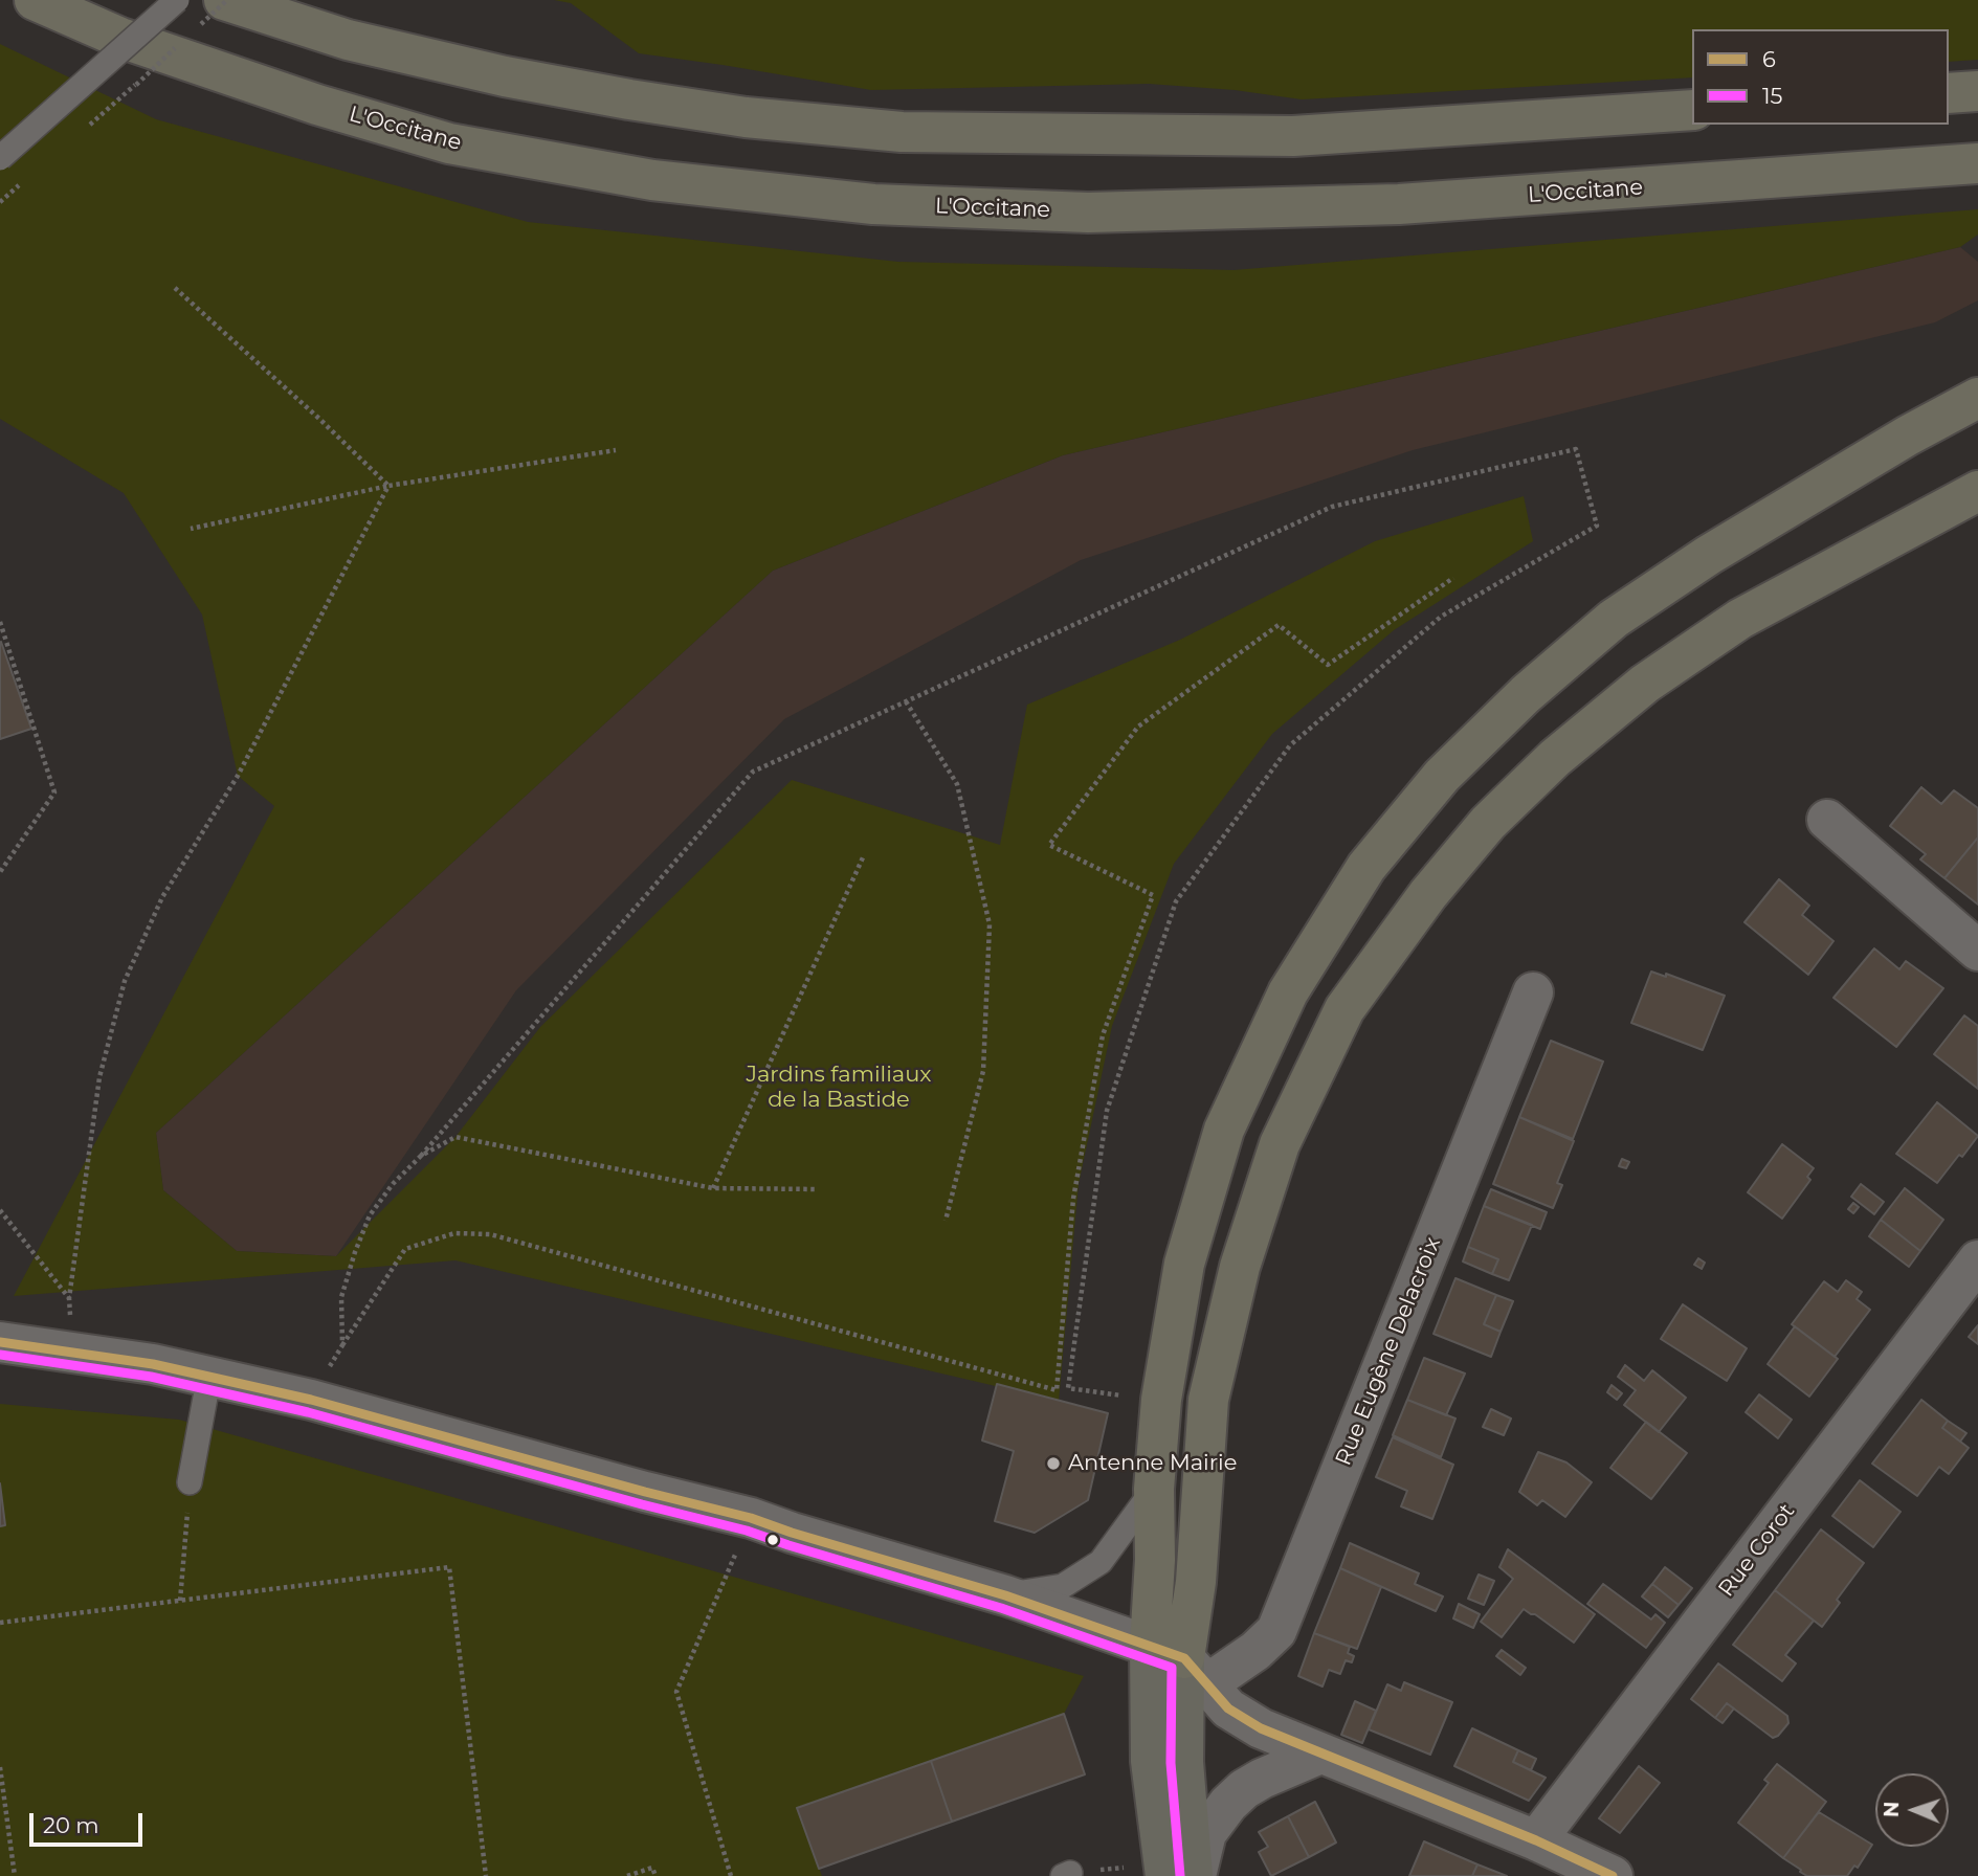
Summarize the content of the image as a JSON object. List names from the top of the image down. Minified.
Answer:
{"streets":{"highway":["L'Occitane"],"street":["Rue Eugène Delacroix","Rue Corot"]},"parks":["Jardins familiaux de la Bastide"],"places":["Antenne Mairie"],"lines":["transit line 6","transit line 15"],"legend":["6","15"],"scale_bar":"20 m","north":"left"}
